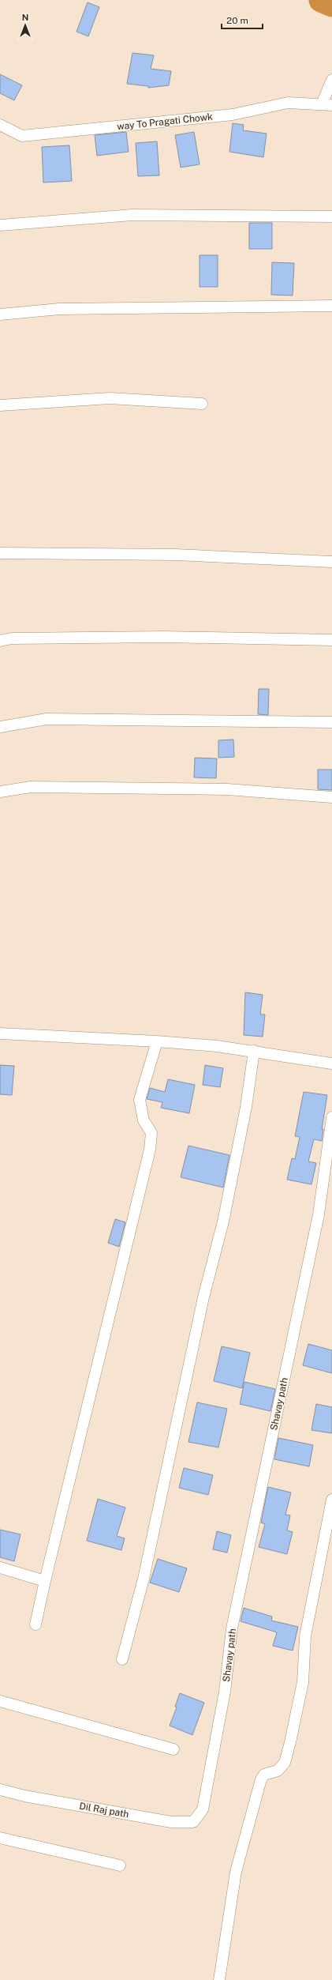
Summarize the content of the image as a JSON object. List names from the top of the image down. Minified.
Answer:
{"streets":{"street":["way To Pragati Chowk","Shavay path","Dil Raj path"]},"crossings":[["Shavay path","Dil Raj path"]],"scale_bar":"20 m","north":"top"}
